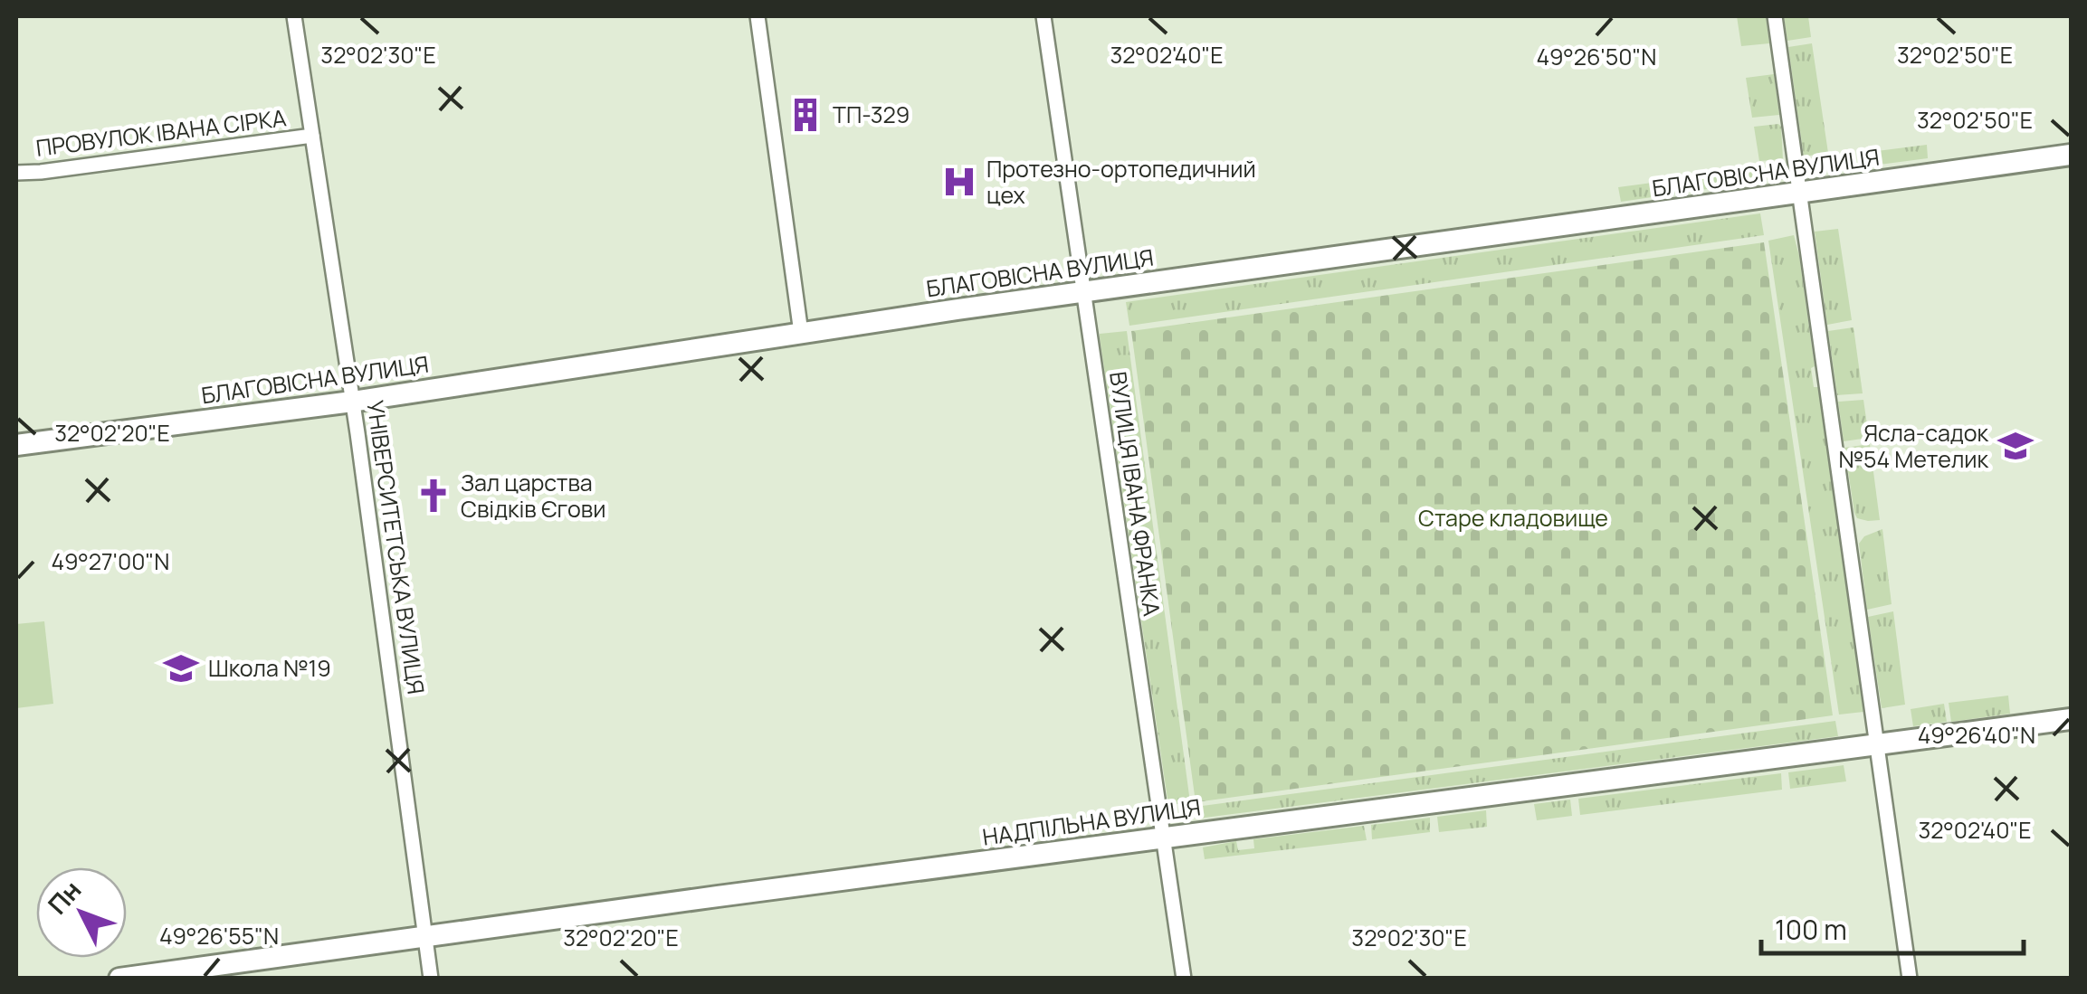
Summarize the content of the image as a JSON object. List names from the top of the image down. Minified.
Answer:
{"streets":{"main road":["БЛАГОВІСНА ВУЛИЦЯ","НАДПІЛЬНА ВУЛИЦЯ"],"street":["ПРОВУЛОК ІВАНА СІРКА","ВУЛИЦЯ ІВАНА ФРАНКА","УНІВЕРСИТЕТСЬКА ВУЛИЦЯ"]},"crossings":[["ПРОВУЛОК ІВАНА СІРКА","УНІВЕРСИТЕТСЬКА ВУЛИЦЯ"],["БЛАГОВІСНА ВУЛИЦЯ","ВУЛИЦЯ ІВАНА ФРАНКА"],["БЛАГОВІСНА ВУЛИЦЯ","УНІВЕРСИТЕТСЬКА ВУЛИЦЯ"],["ВУЛИЦЯ ІВАНА ФРАНКА","НАДПІЛЬНА ВУЛИЦЯ"],["УНІВЕРСИТЕТСЬКА ВУЛИЦЯ","НАДПІЛЬНА ВУЛИЦЯ"]],"parks":["Старе кладовище"],"places":{"building":["ТП-329"],"hospital":["Протезно-ортопедичний цех"],"school or university":["Ясла-садок №54 Метелик","Школа №19"],"church":["Зал царства Свідків Єгови"]},"scale_bar":"100 m","north":"top left","coordinates":["32°02'30\"E","32°02'40\"E","32°02'50\"E","49°26'50\"N","32°02'20\"E","49°27'00\"N","49°26'40\"N","49°26'55\"N"]}
